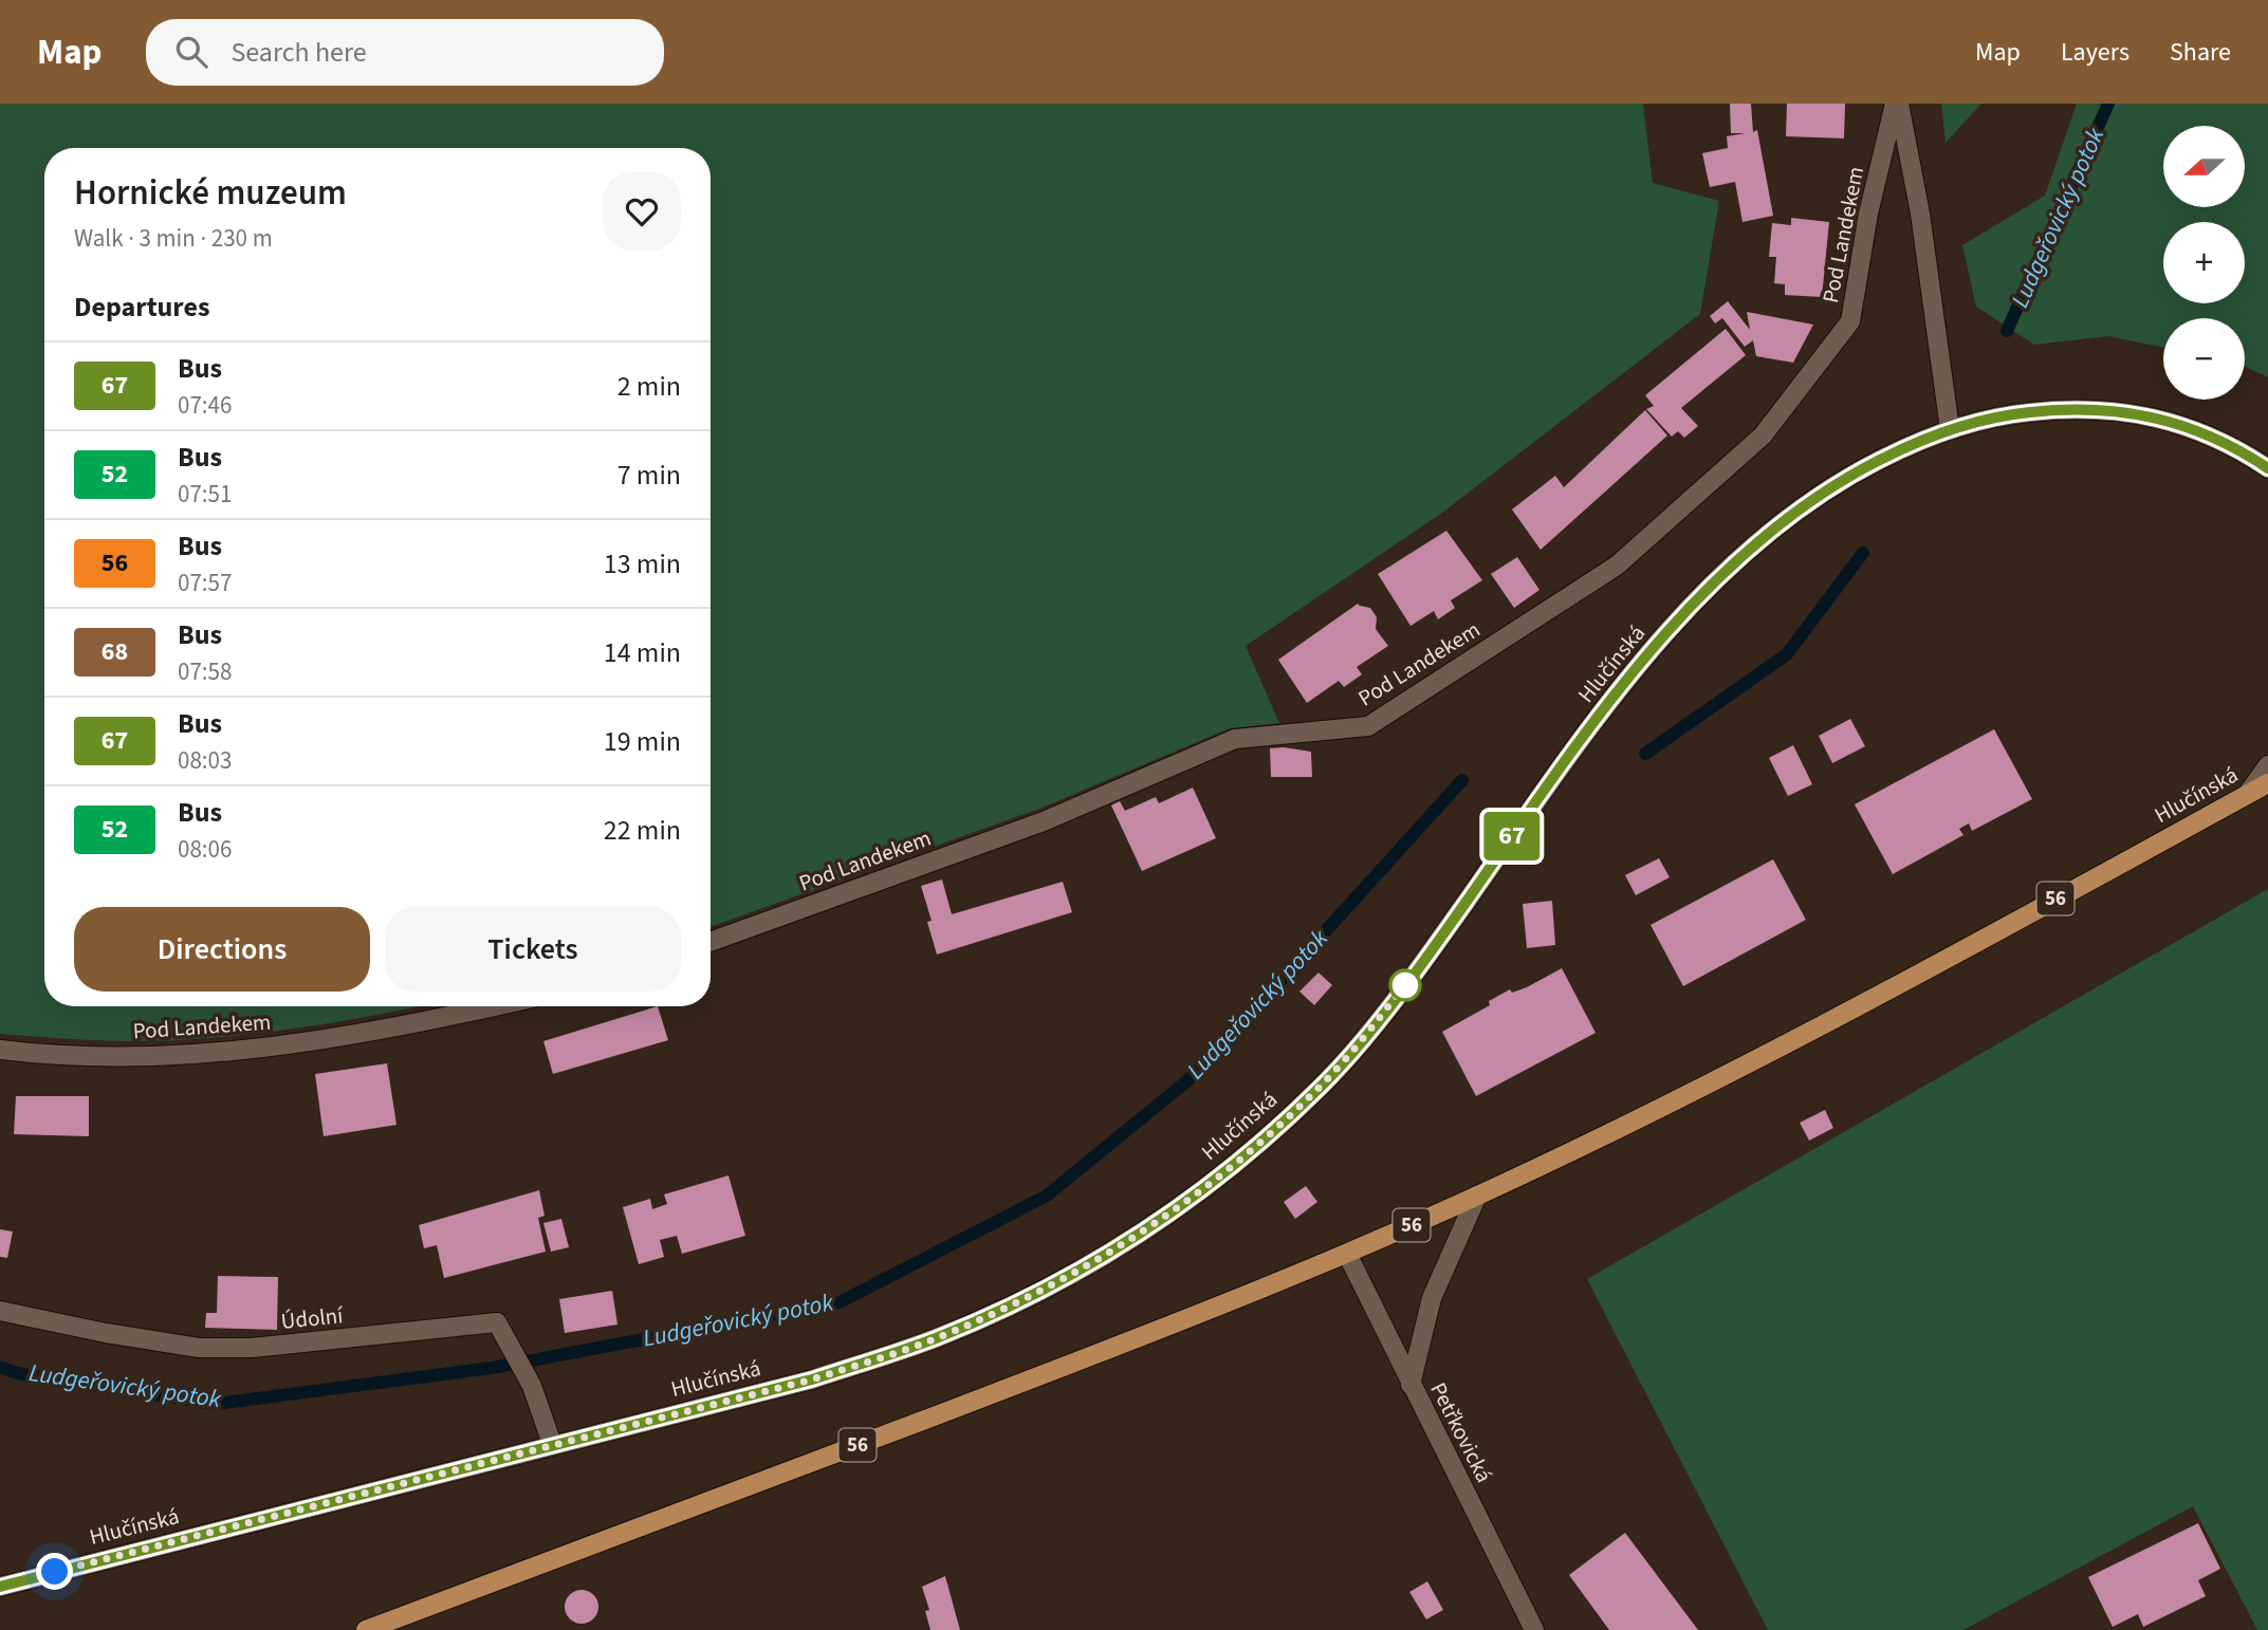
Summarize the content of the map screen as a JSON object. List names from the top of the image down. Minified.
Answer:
{"streets":{"main road":["Hlučínská","56"],"street":["Pod Landekem","Údolní","Petřkovická"]},"crossings":[["Pod Landekem","Hlučínská"],["Hlučínská","56"],["Hlučínská","Údolní"],["56","Petřkovická"]],"water":["Ludgeřovický potok"],"lines":["bus line 67"],"north":"left","page":{"header":"Map","search":"Search here","nav":["Map","Layers","Share"],"on_map":"67","map_buttons":["+","−"],"heading":[["Hornické muzeum","Walk · 3 min · 230 m"],"Departures"],"list":[{"mark":"67","name":"Bus","note":"07:46","value":"2 min"},{"mark":"52","name":"Bus","note":"07:51","value":"7 min"},{"mark":"56","name":"Bus","note":"07:57","value":"13 min"},{"mark":"68","name":"Bus","note":"07:58","value":"14 min"},{"mark":"67","name":"Bus","note":"08:03","value":"19 min"},{"mark":"52","name":"Bus","note":"08:06","value":"22 min"}],"buttons":["Directions","Tickets"]}}
